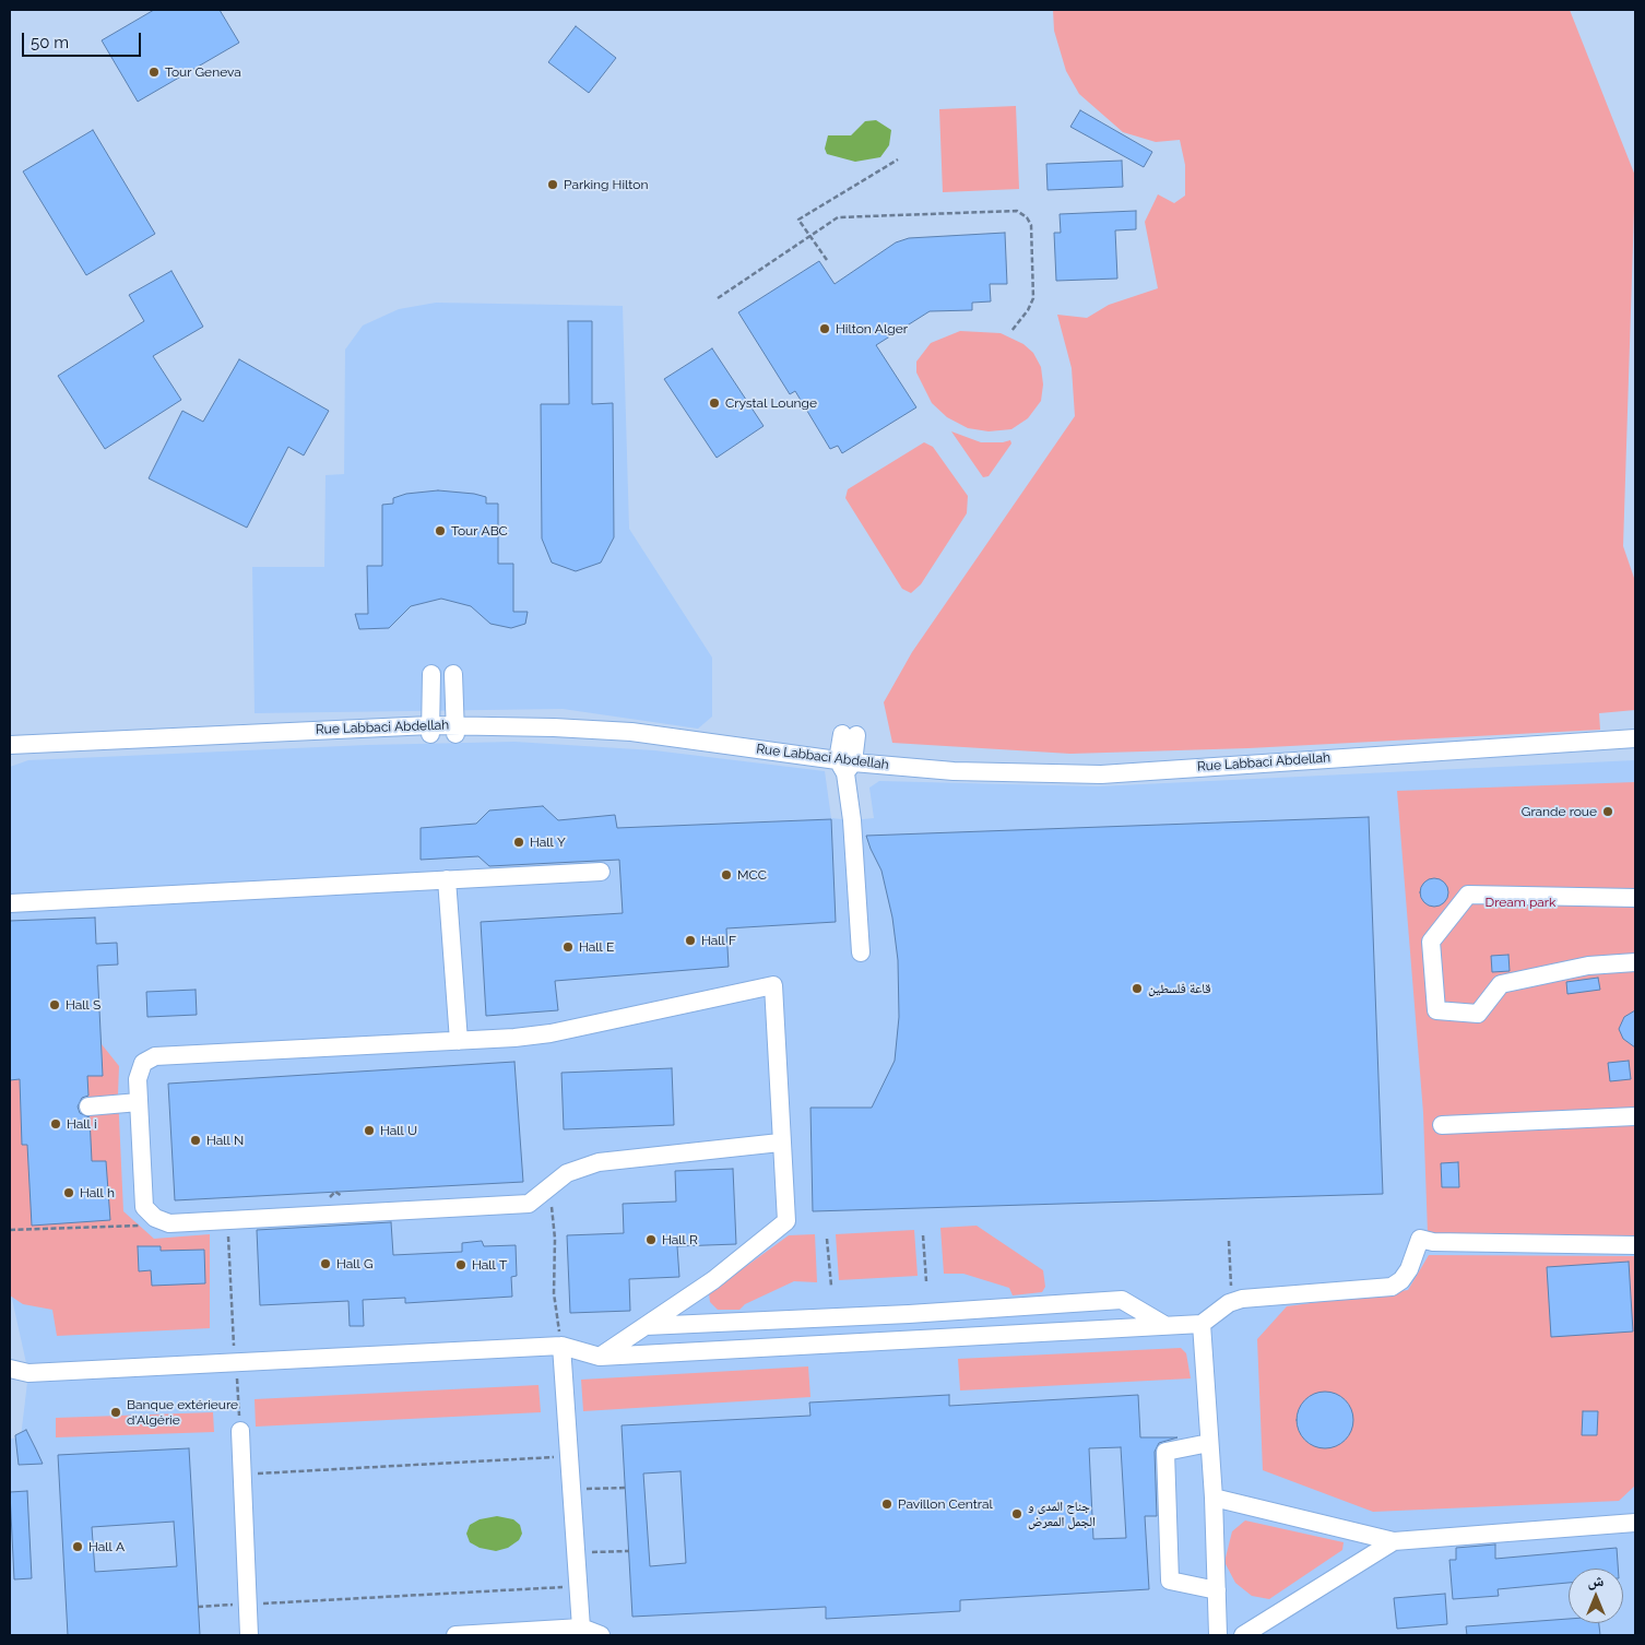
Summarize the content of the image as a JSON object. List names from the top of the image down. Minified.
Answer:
{"streets":{"street":["Rue Labbaci Abdellah"]},"parks":["Dream park"],"places":["Tour Geneva","Parking Hilton","Hilton Alger","Crystal Lounge","Tour ABC","Grande roue","Hall Y","MCC","Hall F","Hall E","قاعة فلسطين","Hall S","Hall i","Hall U","Hall N","Hall h","Hall R","Hall G","Hall T","Banque extérieure d'Algérie","Pavillon Central","جناح المدى و الجمل المعرض","Hall A"],"scale_bar":"50 m","north":"top"}
